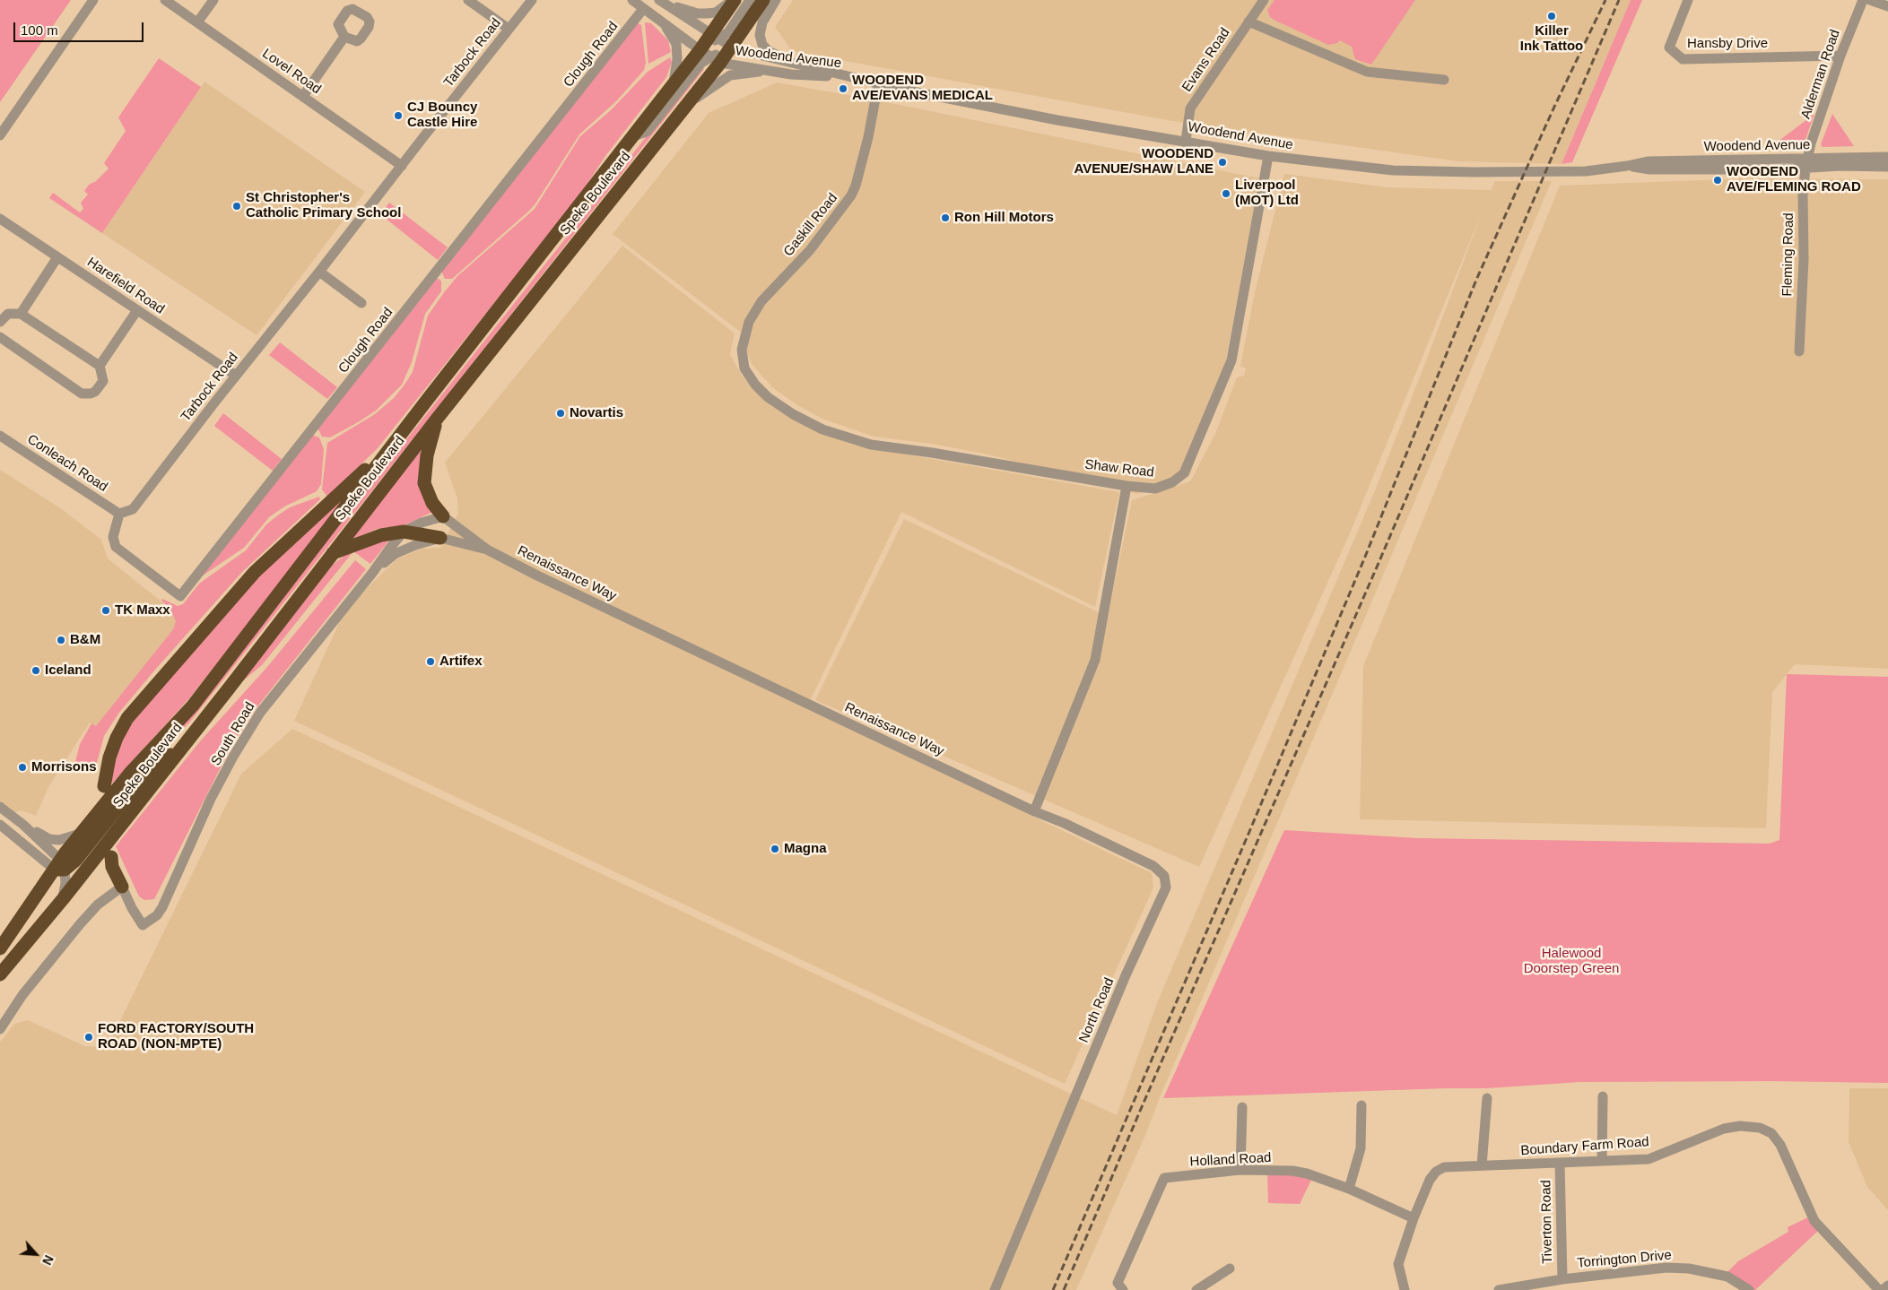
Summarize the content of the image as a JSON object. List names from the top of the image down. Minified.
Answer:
{"streets":{"highway":["Speke Boulevard"],"street":["Hansby Drive","Tarbock Road","Clough Road","Woodend Avenue","Evans Road","Lovel Road","Alderman Road","Gaskill Road","Fleming Road","Harefield Road","Conleach Road","Shaw Road","Renaissance Way","South Road","North Road","Boundary Farm Road","Holland Road","Tiverton Road","Torrington Drive"]},"crossings":[["Hansby Drive","Alderman Road"],["Tarbock Road","Clough Road"],["Tarbock Road","Lovel Road"],["Tarbock Road","Harefield Road"],["Tarbock Road","Conleach Road"],["Clough Road","Conleach Road"],["Woodend Avenue","Evans Road"],["Woodend Avenue","Alderman Road"],["Woodend Avenue","Speke Boulevard"],["Woodend Avenue","Gaskill Road"],["Woodend Avenue","Fleming Road"],["Woodend Avenue","Shaw Road"],["Alderman Road","Fleming Road"],["Gaskill Road","Shaw Road"],["Renaissance Way","South Road"],["Renaissance Way","North Road"],["Boundary Farm Road","Holland Road"],["Boundary Farm Road","Tiverton Road"],["Tiverton Road","Torrington Drive"]],"parks":["Halewood Doorstep Green"],"places":["Killer Ink Tattoo","WOODEND AVE/EVANS MEDICAL","CJ Bouncy Castle Hire","WOODEND AVENUE/SHAW LANE","WOODEND AVE/FLEMING ROAD","Liverpool (MOT) Ltd","St Christopher's Catholic Primary School","Ron Hill Motors","Novartis","TK Maxx","B&M","Artifex","Iceland","Morrisons","Magna","FORD FACTORY/SOUTH ROAD (NON-MPTE)"],"scale_bar":"100 m","north":"bottom right"}
